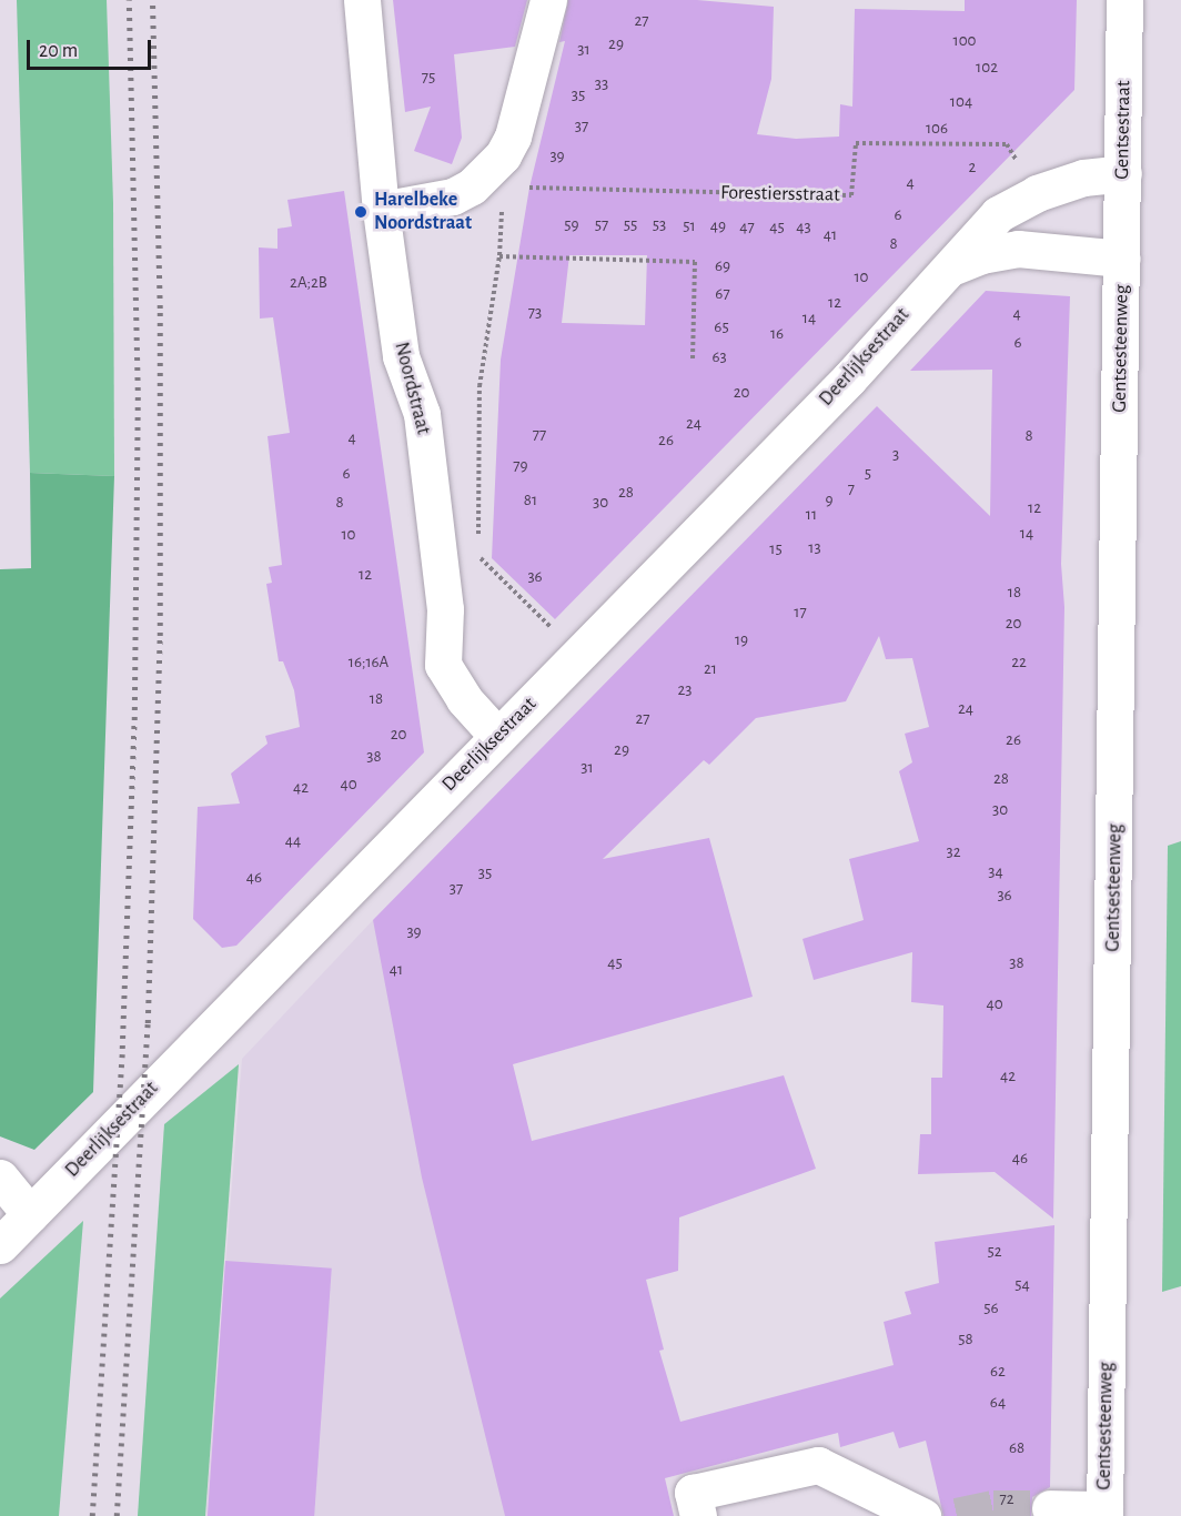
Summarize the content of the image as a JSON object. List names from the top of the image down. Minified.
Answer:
{"streets":{"main road":["Gentsestraat","Gentsesteenweg","Deerlijksestraat","Noordstraat"],"path":["Forestiersstraat"]},"crossings":[["Gentsestraat","Gentsesteenweg"],["Gentsestraat","Deerlijksestraat"],["Forestiersstraat","Deerlijksestraat"],["Gentsesteenweg","Deerlijksestraat"],["Deerlijksestraat","Noordstraat"]],"places":["Harelbeke Noordstraat"],"house_numbers":["27","100","29","31","102","75","33","35","104","37","106","39","2","4","6","59","57","55","53","51","49","47","45","43","41","8","69","10","2A;2B","67","12","73","4","14","65","16","6","63","20","24","77","8","4","26","3","79","6","5","7","28","81","9","8","30","12","11","14","10","13","15","12","36","18","17","20","19","16;16A","22","21","23","18","24","27","20","26","29","38","31","28","40","42","30","44","32","34","35","46","37","36","39","45","38","41","40","42","46","52","54","56","58","62","64","68","72"],"scale_bar":"20 m"}
